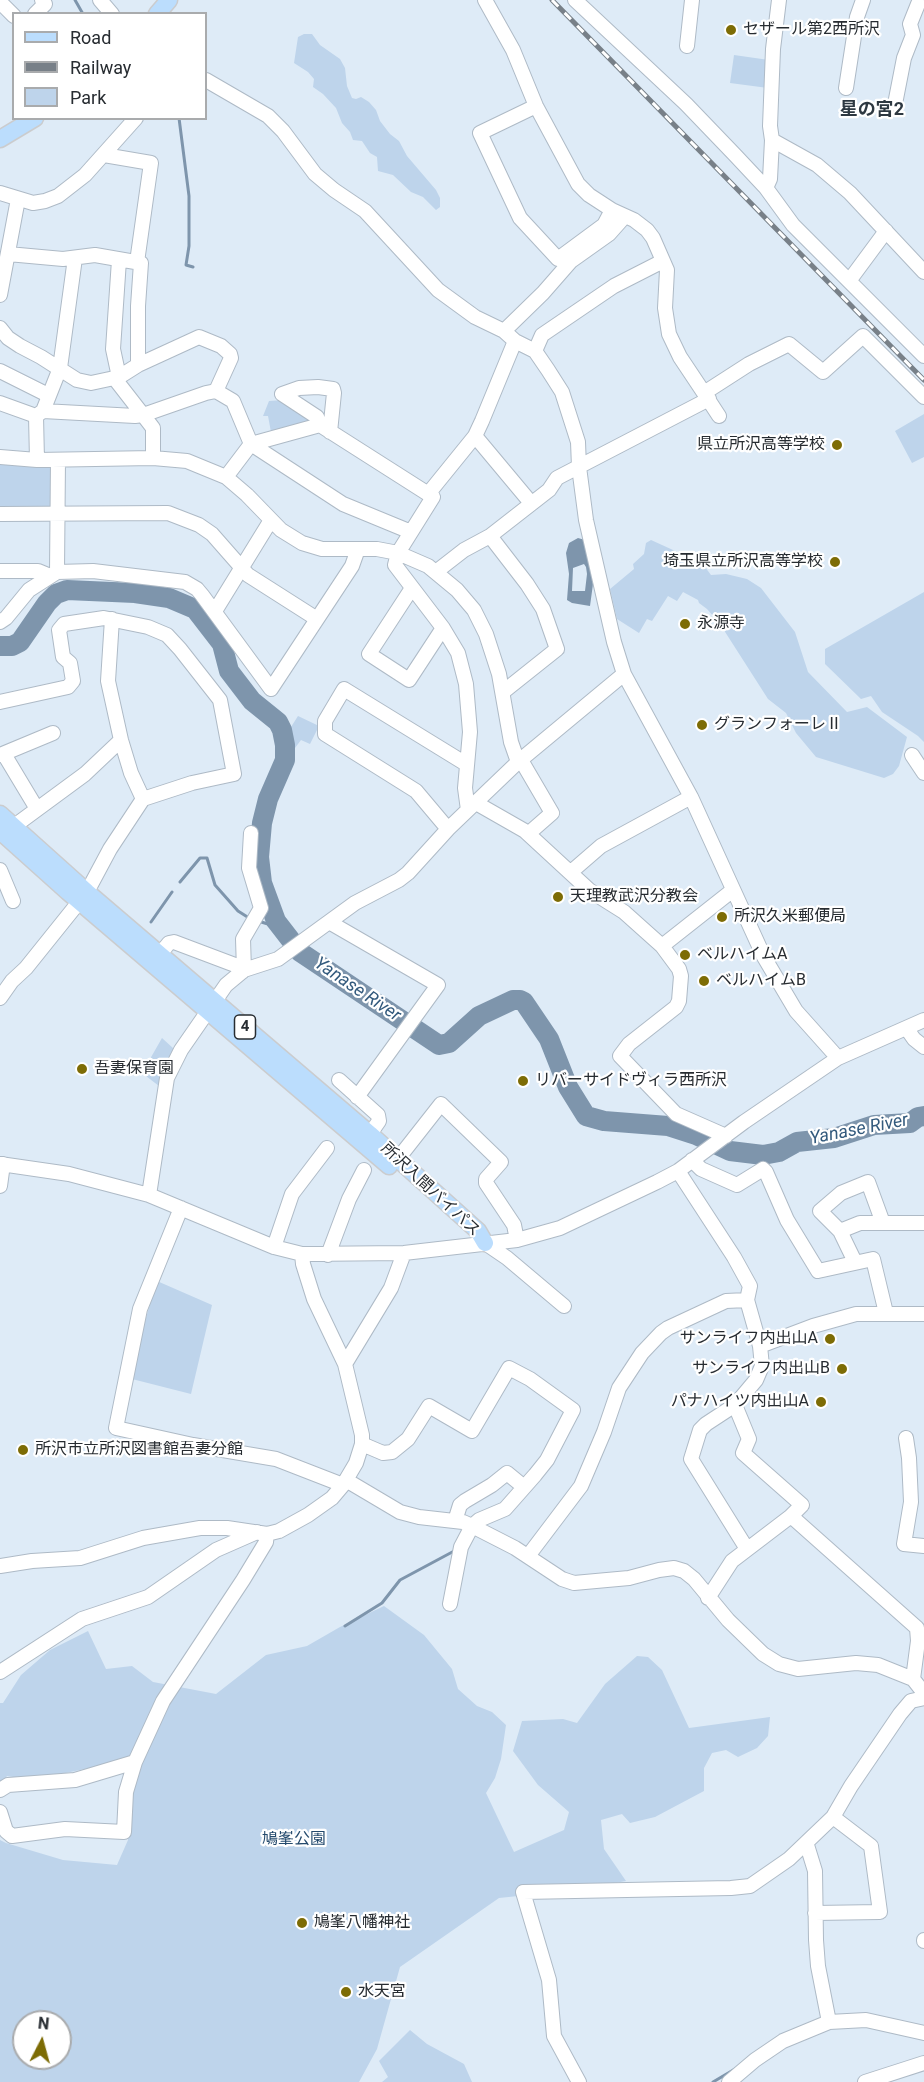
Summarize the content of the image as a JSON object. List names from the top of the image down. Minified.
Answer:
{"streets":{"main road":["4","所沢入間バイパス"]},"districts":["星の宮2"],"water":["Yanase River"],"parks":["鳩峯公園"],"places":["セザール第2西所沢","県立所沢高等学校","埼玉県立所沢高等学校","永源寺","グランフォーレⅡ","天理教武沢分教会","所沢久米郵便局","ベルハイムA","ベルハイムB","吾妻保育園","リバーサイドヴィラ西所沢","サンライフ内出山A","サンライフ内出山B","パナハイツ内出山A","所沢市立所沢図書館吾妻分館","鳩峯八幡神社","水天宮"],"legend":["Road","Railway","Park"],"north":"top"}
